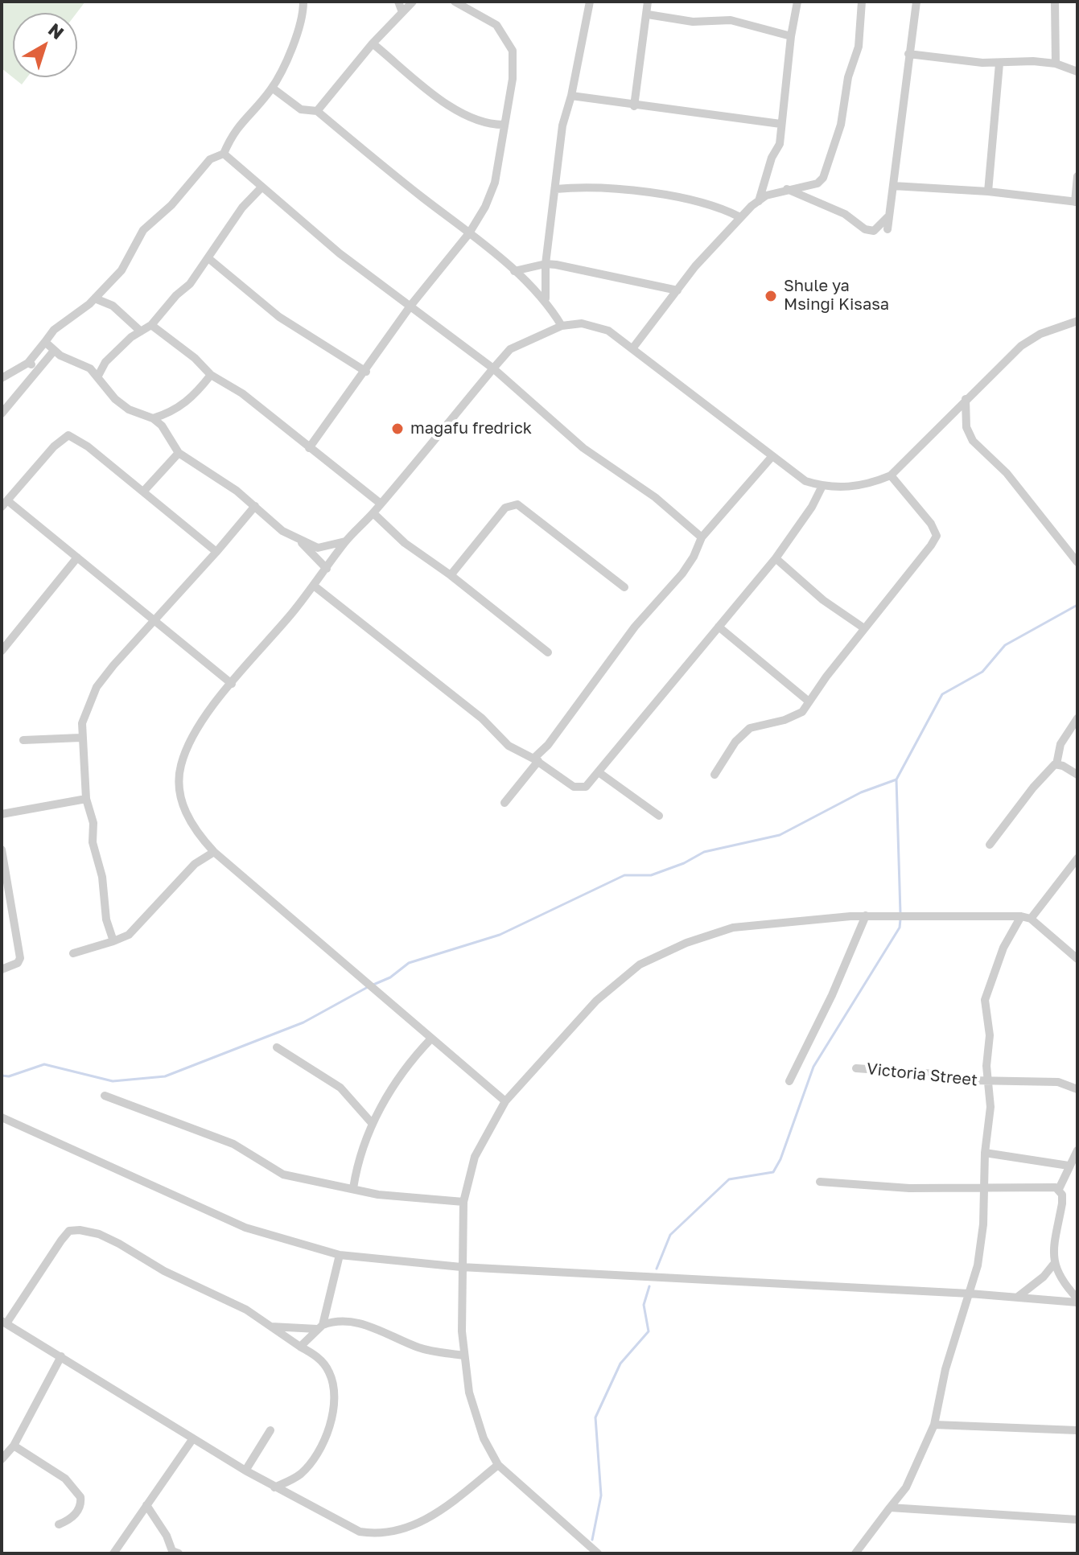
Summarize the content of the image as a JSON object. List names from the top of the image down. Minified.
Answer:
{"streets":{"street":["Victoria Street"]},"places":["Shule ya Msingi Kisasa","magafu fredrick"],"north":"top right"}
